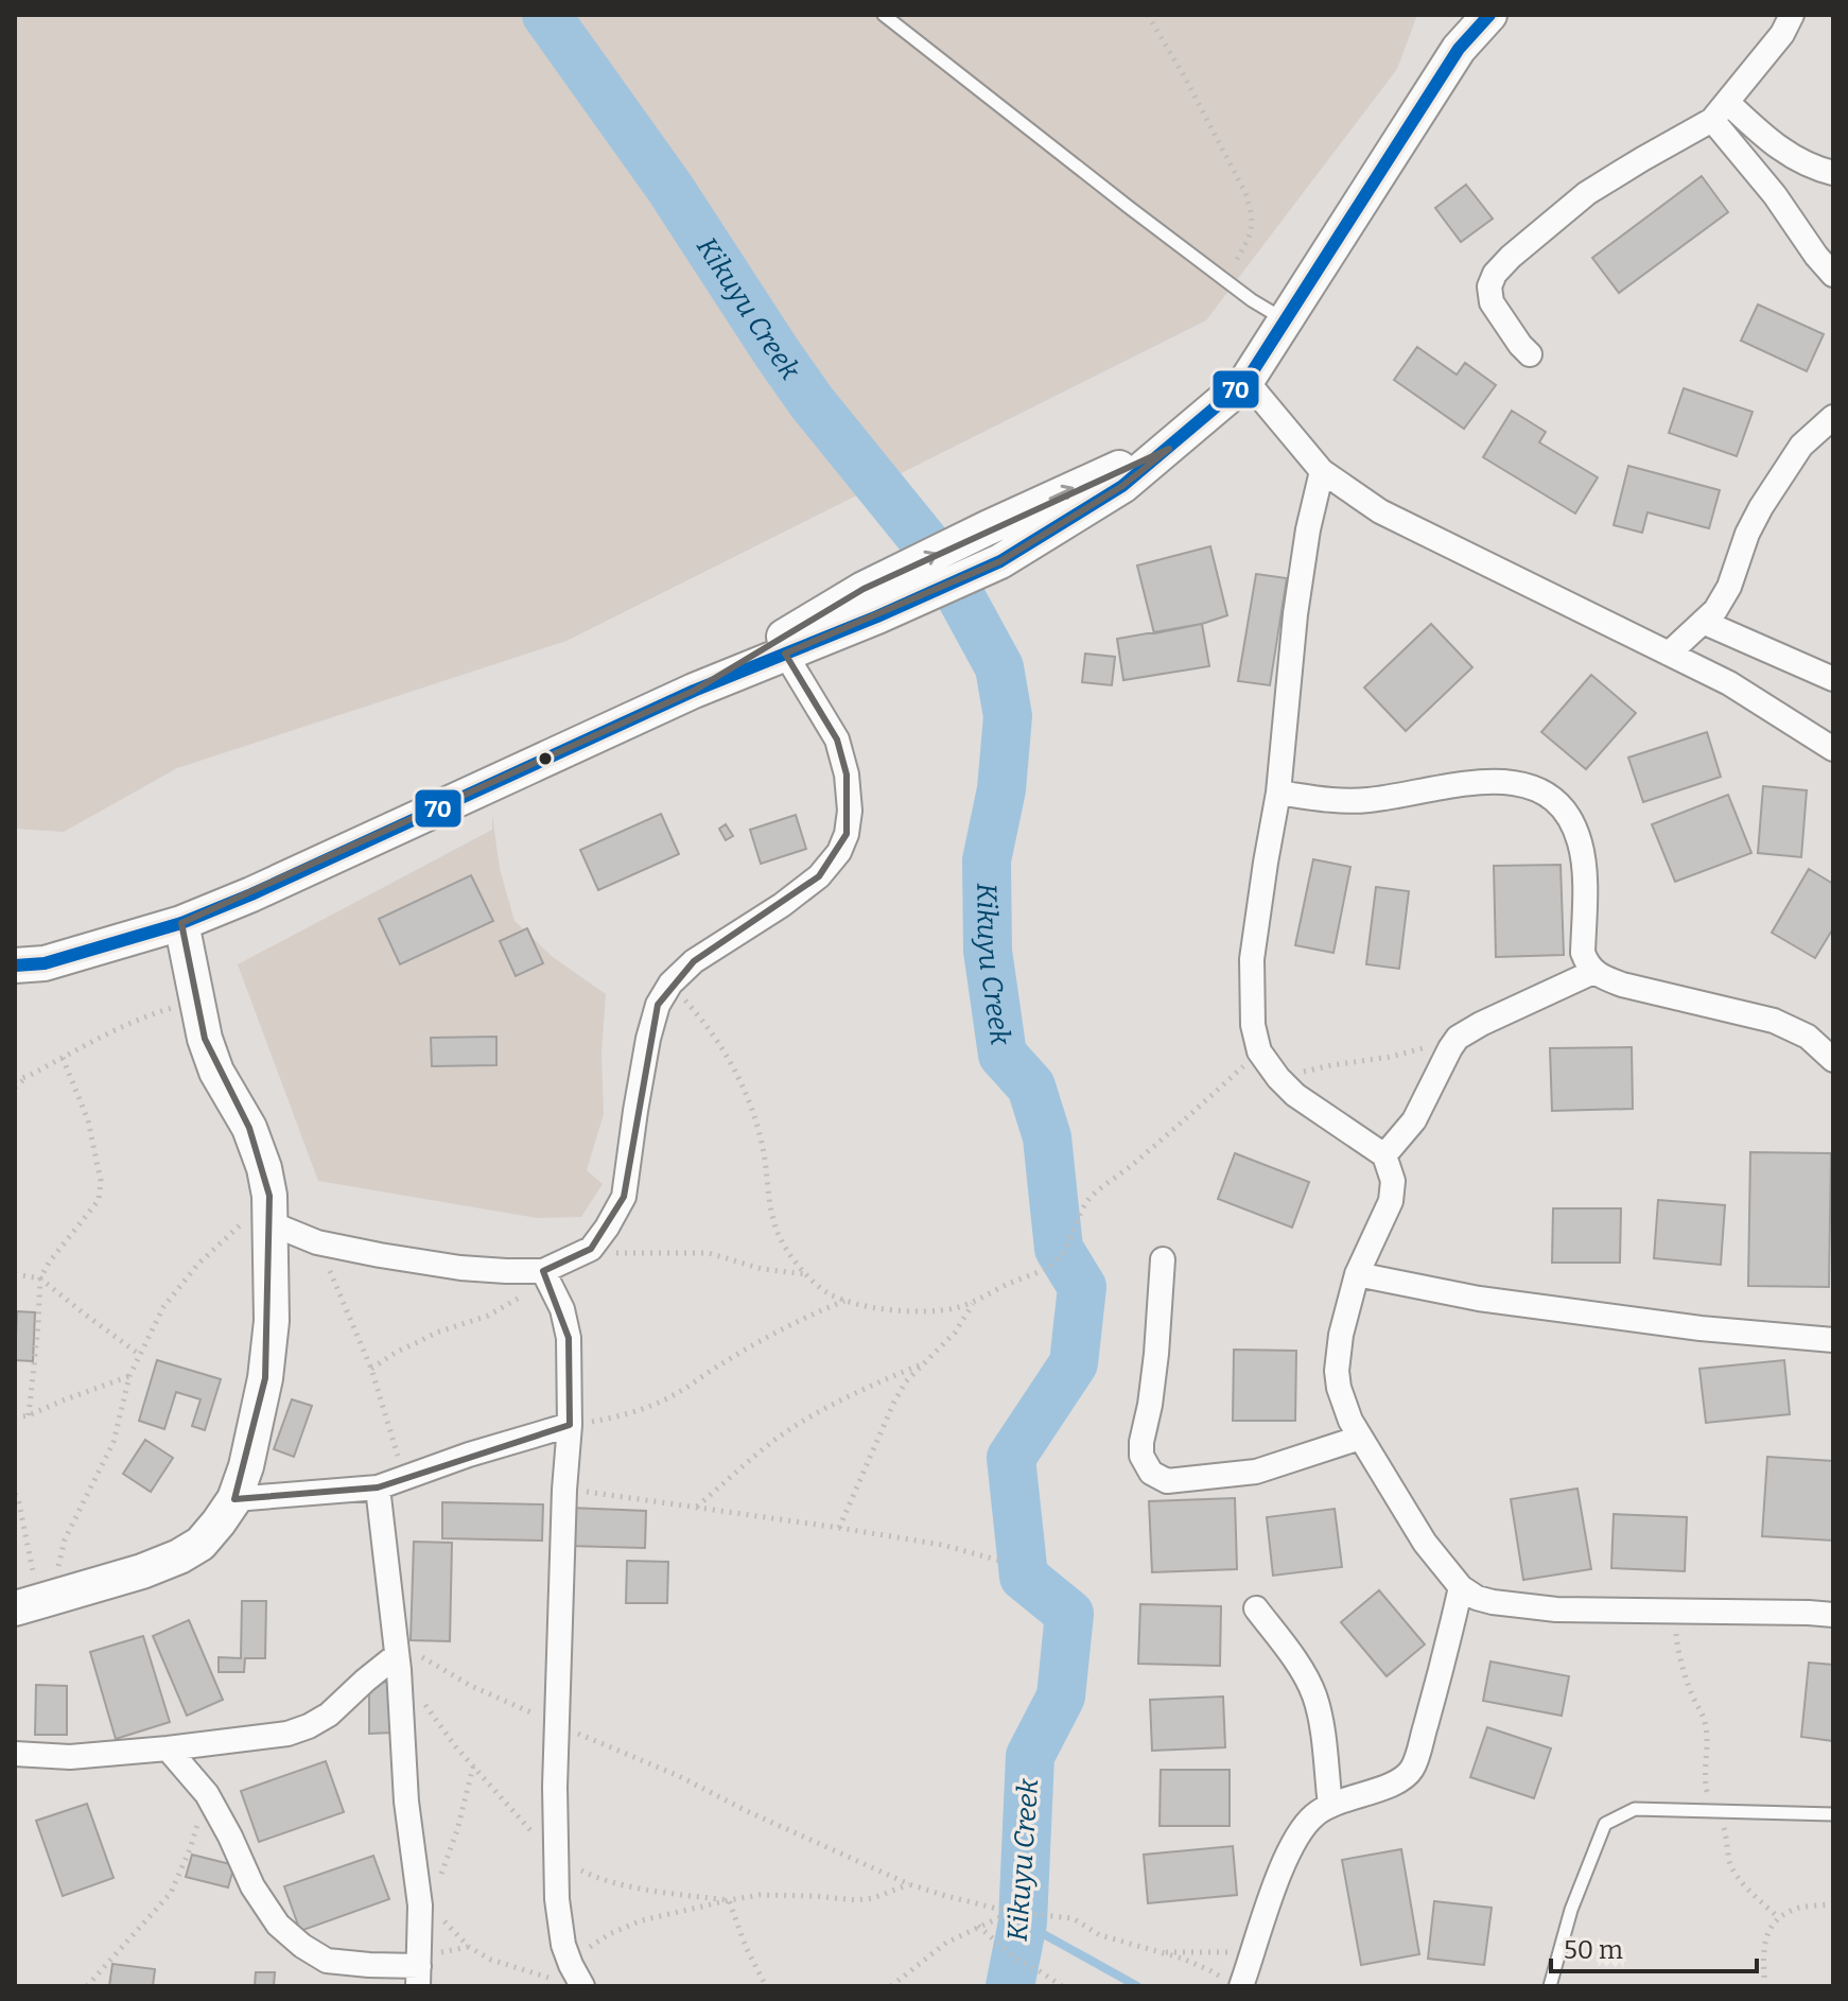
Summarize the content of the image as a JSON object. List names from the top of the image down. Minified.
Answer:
{"water":["Kikuyu Creek"],"lines":["transit line 70"],"scale_bar":"50 m"}
